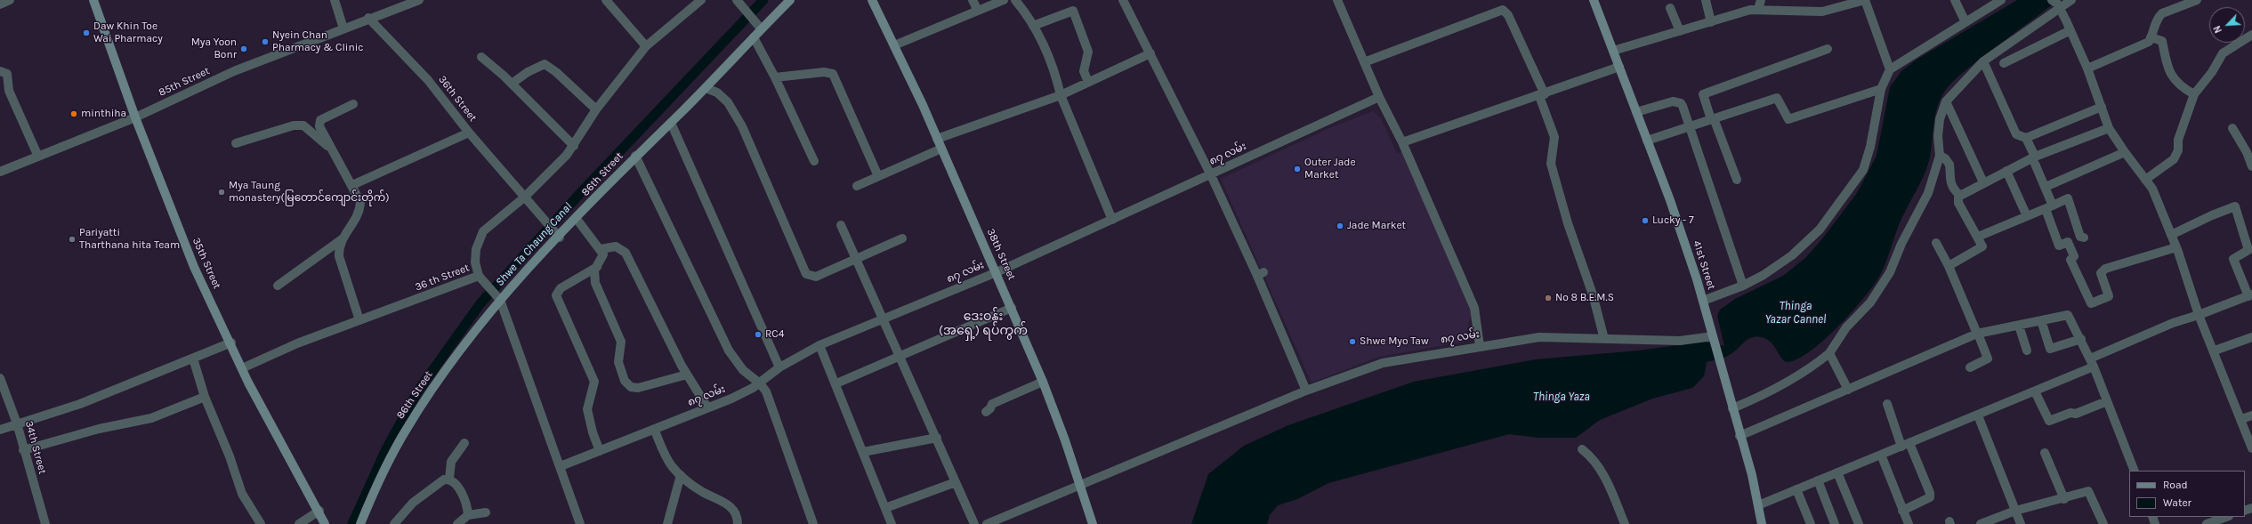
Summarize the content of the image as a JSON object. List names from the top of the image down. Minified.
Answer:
{"streets":{"main road":["86th Street","38th Street","35th Street","41st Street"],"street":["85th Street","36th Street","၈၇ လမ်း","36 th Street","34th Street"]},"crossings":[["85th Street","36th Street"],["85th Street","35th Street"],["36th Street","86th Street"],["၈၇ လမ်း","38th Street"],["၈၇ လမ်း","41st Street"],["၈၇ လမ်း","36 th Street"],["86th Street","36 th Street"],["35th Street","36 th Street"]],"districts":["ဒေးဝန်း (အရှေ့) ရပ်ကွက်"],"water":["Shwe Ta Chaung Canal","Thinga Yazar Cannel","Thinga Yaza"],"places":["Daw Khin Toe Wai Pharmacy","Nyein Chan Pharmacy & Clinic","Mya Yoon Bonr","minthiha","Outer Jade Market","Mya Taung monastery(မြတောင်ကျောင်းတိုက်)","Lucky - 7","Jade Market","Pariyatti Tharthana hita Team","No 8 B.E.M.S","RC4","Shwe Myo Taw"],"legend":["Road","Water"],"north":"bottom left"}
